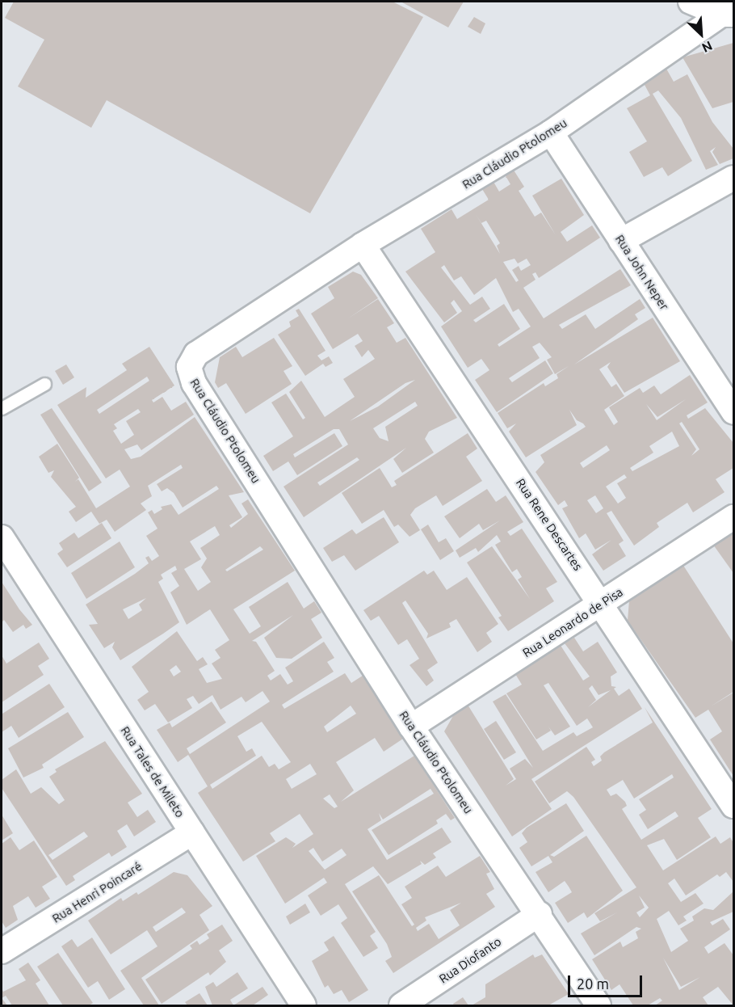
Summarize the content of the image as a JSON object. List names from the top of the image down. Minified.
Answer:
{"streets":{"street":["Rua Cláudio Ptolomeu","Rua John Neper","Rua Rene Descartes","Rua Leonardo de Pisa","Rua Tales de Mileto","Rua Henri Poincaré","Rua Diofanto"]},"crossings":[["Rua Cláudio Ptolomeu","Rua John Neper"],["Rua Cláudio Ptolomeu","Rua Rene Descartes"],["Rua Cláudio Ptolomeu","Rua Leonardo de Pisa"],["Rua Cláudio Ptolomeu","Rua Diofanto"],["Rua Rene Descartes","Rua Leonardo de Pisa"],["Rua Tales de Mileto","Rua Henri Poincaré"]],"scale_bar":"20 m","north":"bottom right"}
